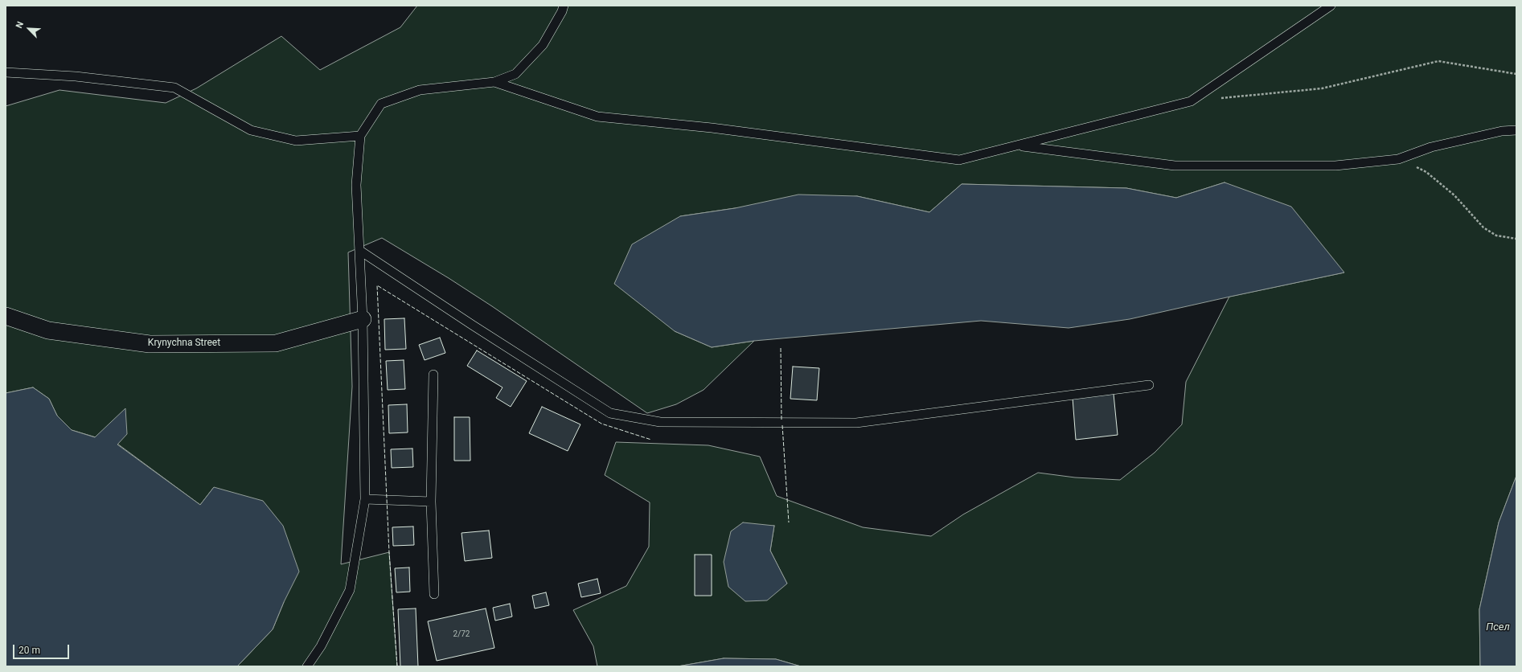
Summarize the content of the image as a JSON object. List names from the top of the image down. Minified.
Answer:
{"streets":{"street":["Krynychna Street"]},"water":["Псел"],"house_numbers":["2/72"],"scale_bar":"20 m","north":"top left"}
